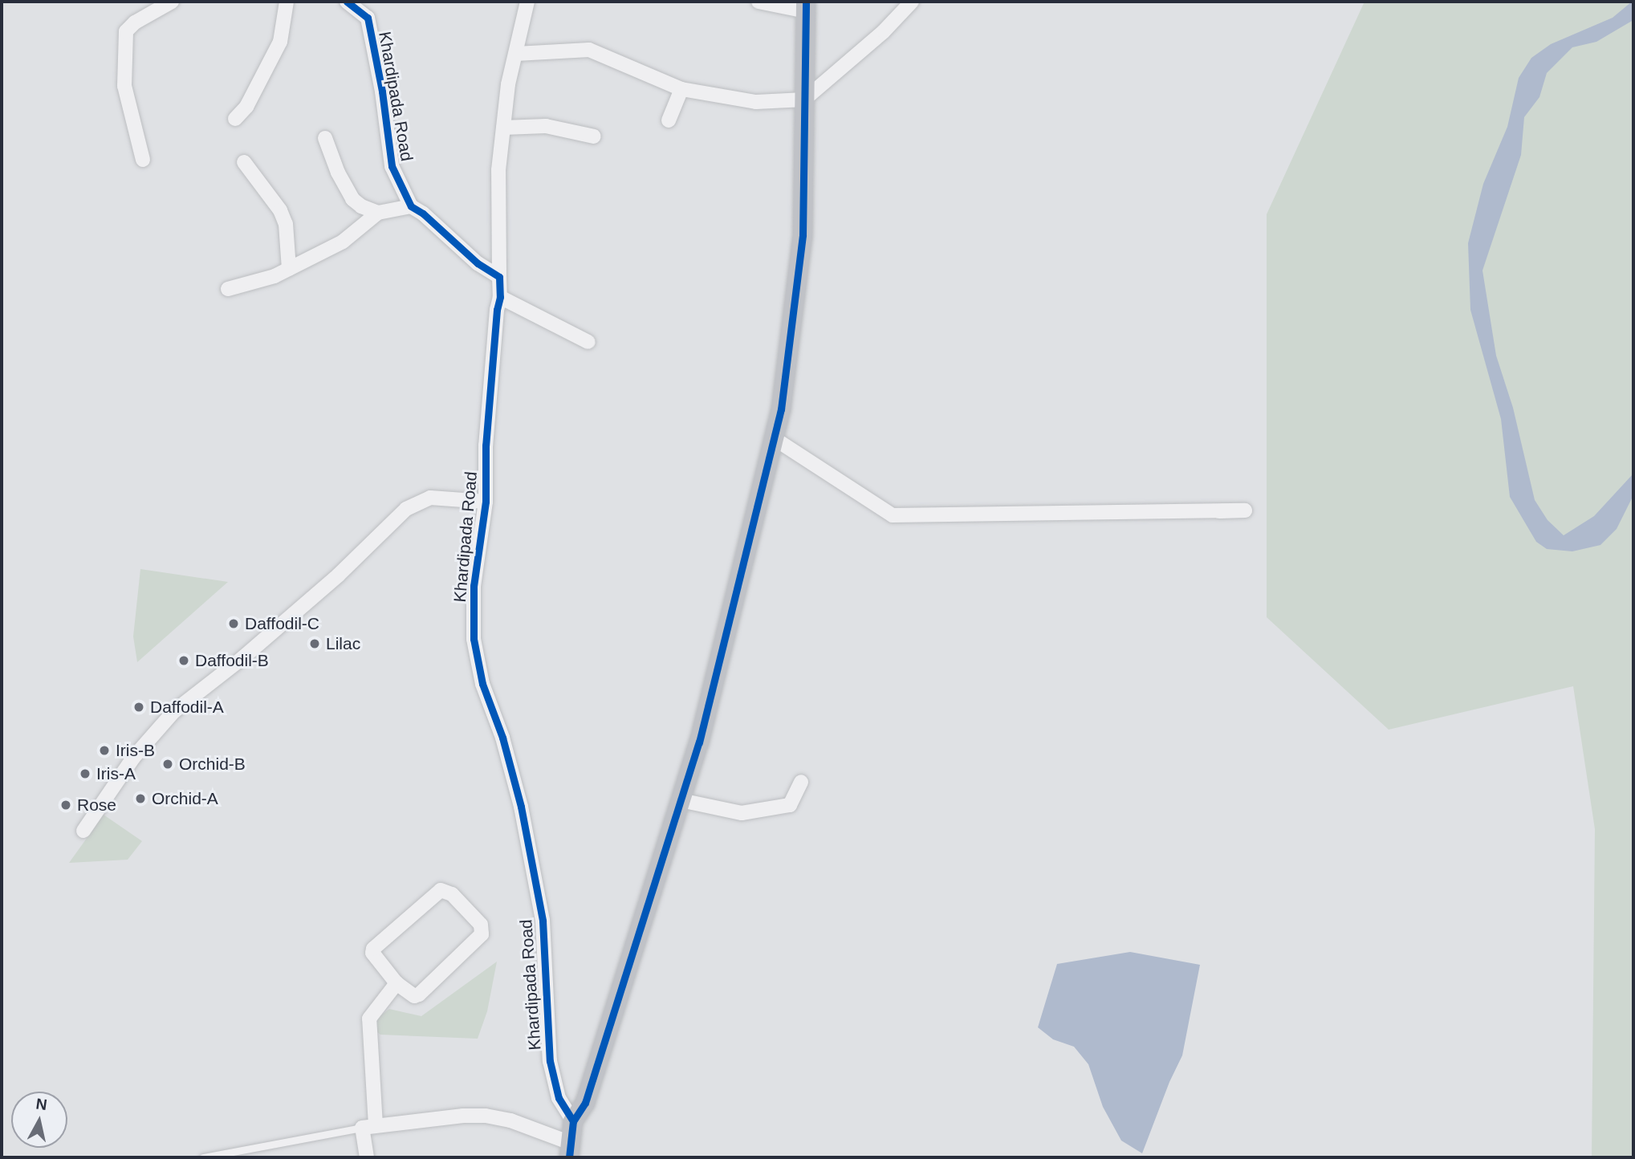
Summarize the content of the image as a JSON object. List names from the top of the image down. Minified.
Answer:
{"streets":{"street":["Khardipada Road"]},"places":["Daffodil-C","Lilac","Daffodil-B","Daffodil-A","Iris-B","Orchid-B","Iris-A","Orchid-A","Rose"],"north":"top"}
